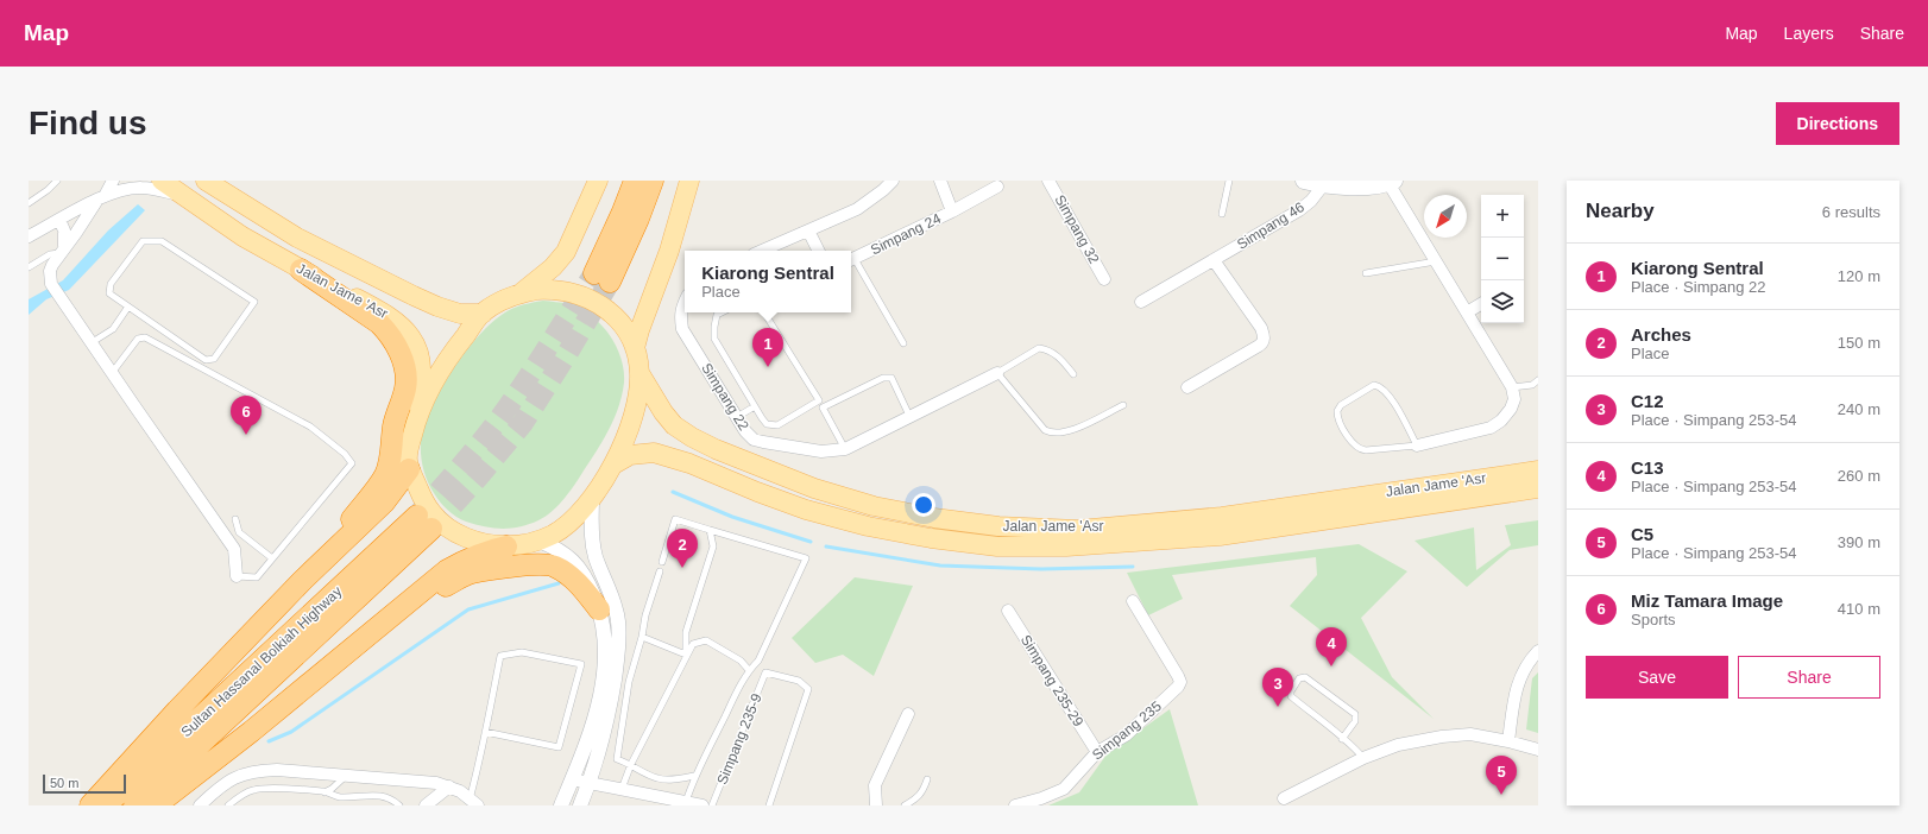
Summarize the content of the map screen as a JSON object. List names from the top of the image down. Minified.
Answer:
{"streets":{"highway":["Sultan Hassanal Bolkiah Highway"],"main road":["Jalan Jame 'Asr"],"street":["Simpang 46","Simpang 32","Simpang 24","Simpang 22","Simpang 235-29","Simpang 235"],"lane":["Simpang 235-9"]},"crossings":[["Simpang 235-29","Simpang 235"]],"scale_bar":"50 m","north":"bottom left","page":{"header":"Map","nav":["Map","Layers","Share"],"buttons":["Directions",["Save","Share"]],"title":"Find us","heading":["Nearby","6 results"],"map_buttons":["+","−"],"list":[{"mark":"1","name":"Kiarong Sentral","note":"Place · Simpang 22","value":"120 m"},{"mark":"2","name":"Arches","note":"Place","value":"150 m"},{"mark":"3","name":"C12","note":"Place · Simpang 253-54","value":"240 m"},{"mark":"4","name":"C13","note":"Place · Simpang 253-54","value":"260 m"},{"mark":"5","name":"C5","note":"Place · Simpang 253-54","value":"390 m"},{"mark":"6","name":"Miz Tamara Image","note":"Sports","value":"410 m"}],"popup":["Kiarong Sentral","Place"],"pins":["1","6","2","4","3","5"],"scale":"50 m"}}
